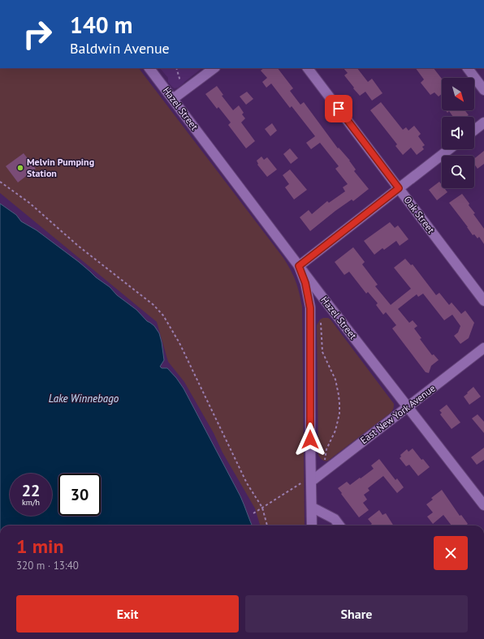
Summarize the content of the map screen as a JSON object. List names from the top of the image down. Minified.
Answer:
{"streets":{"street":["Hazel Street","Oak Street","East New York Avenue"]},"crossings":[["Hazel Street","East New York Avenue"]],"water":["Lake Winnebago"],"places":["Melvin Pumping Station"],"north":"bottom right","page":{"turn":["140 m","Baldwin Avenue"],"speed":"22 km/h","limit":"30","heading":["1 min","320 m · 13:40"],"buttons":["Exit","Share"]}}
